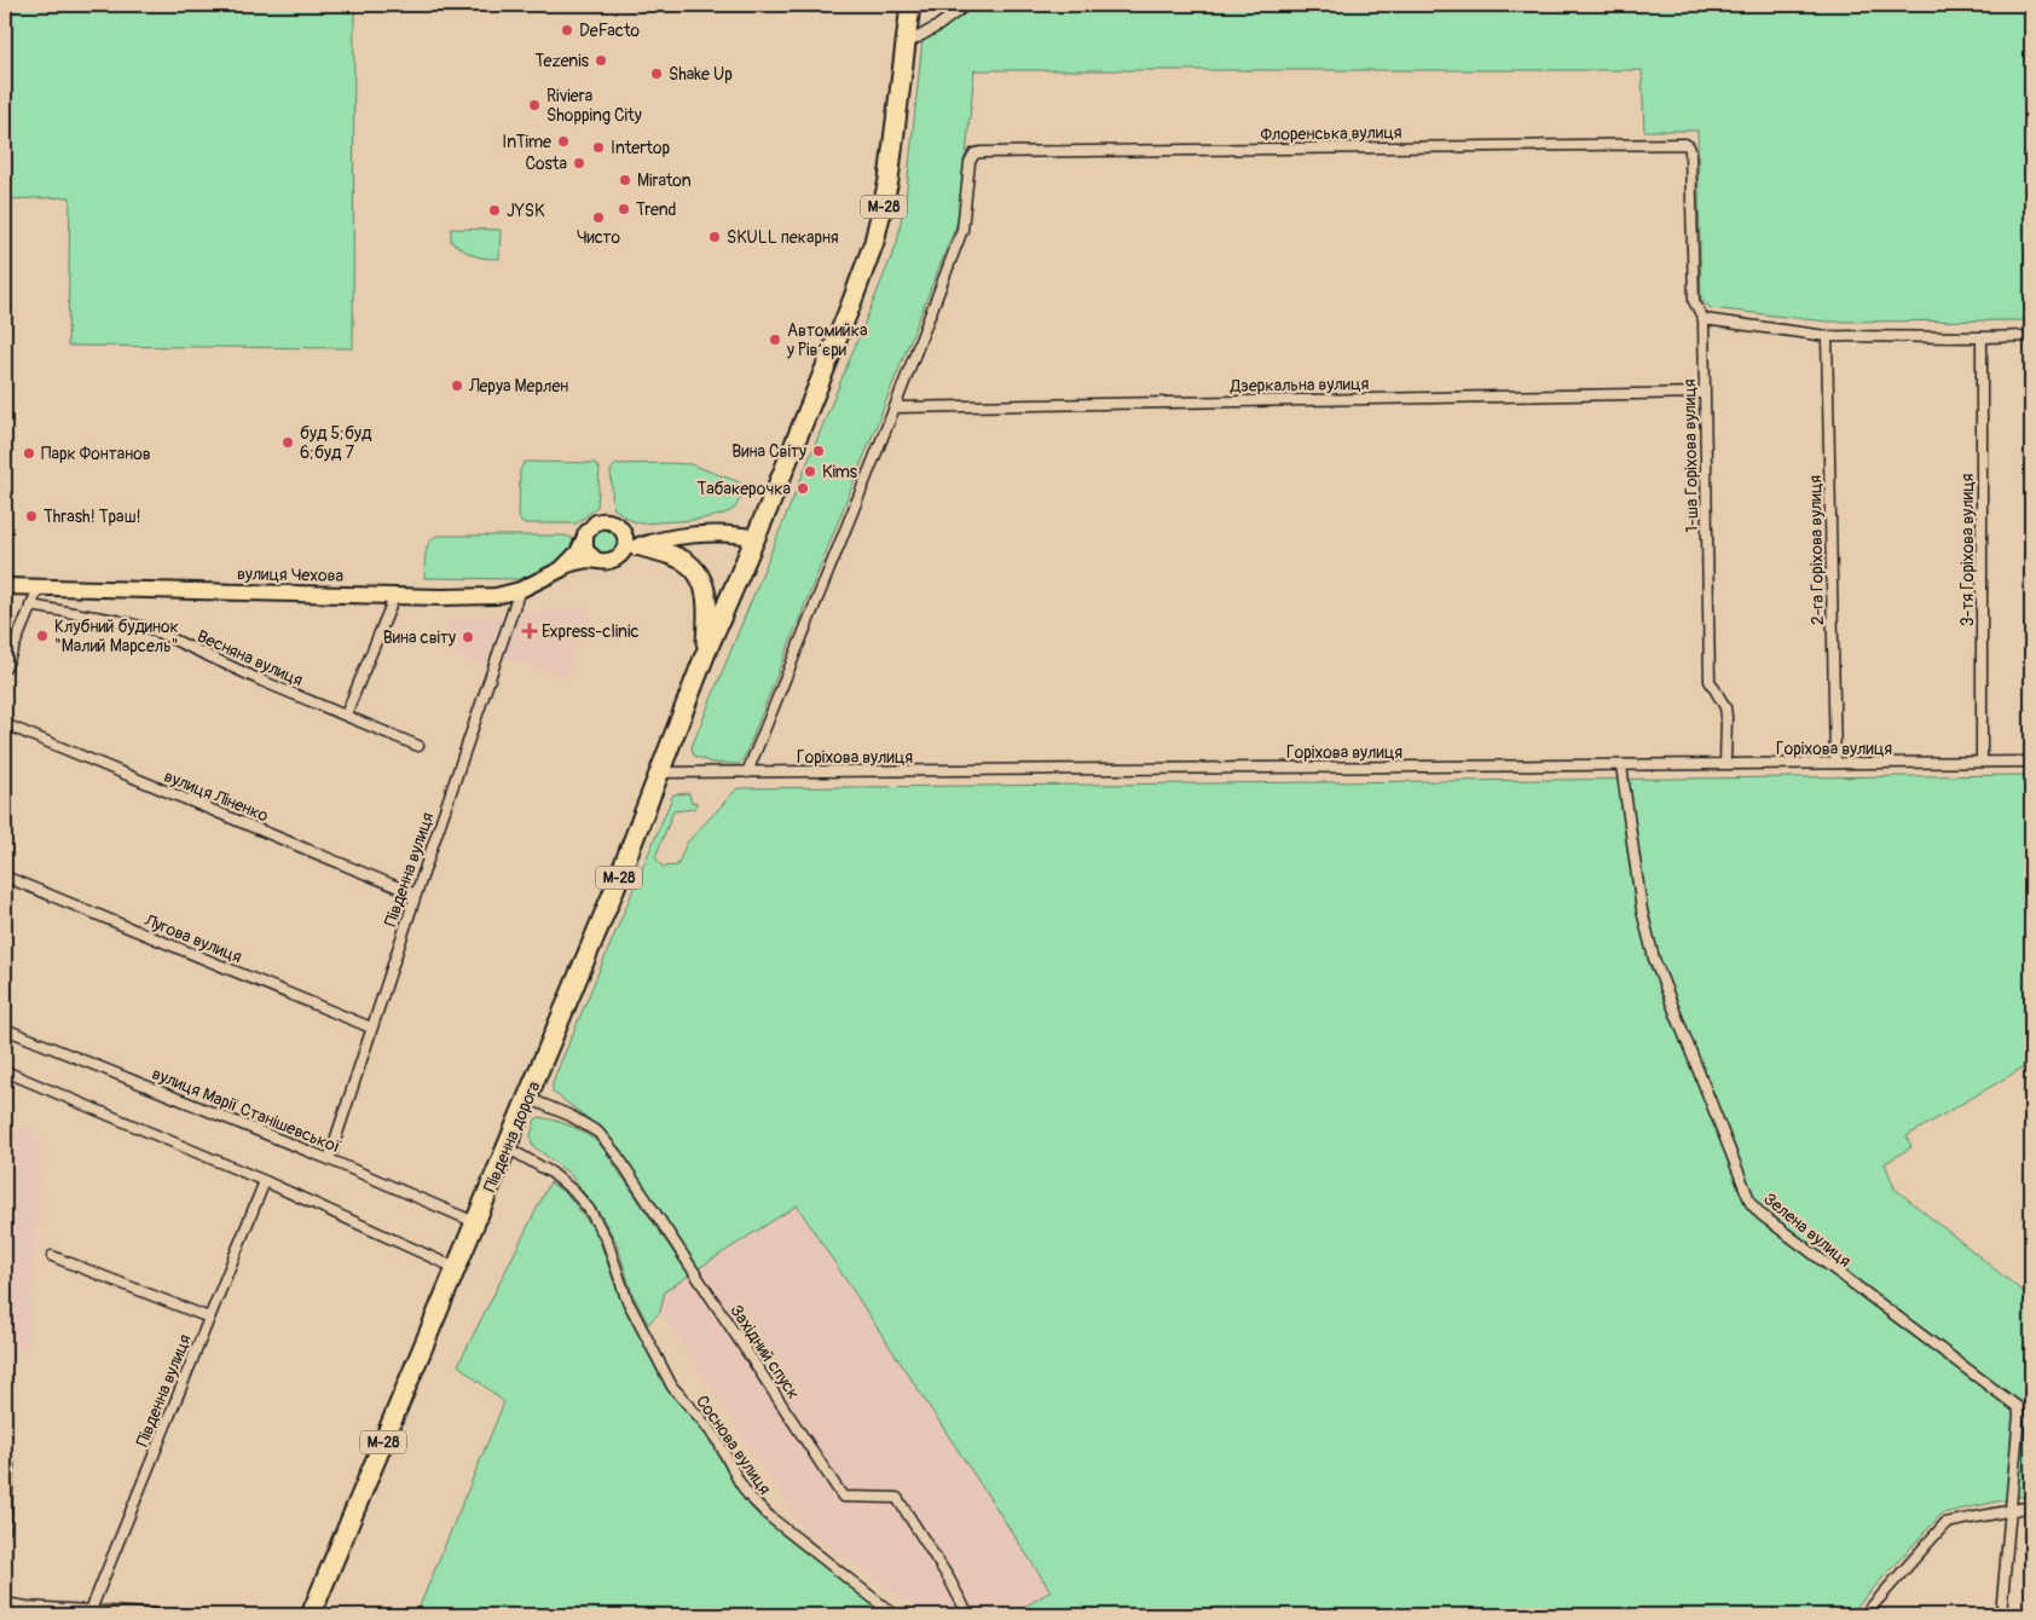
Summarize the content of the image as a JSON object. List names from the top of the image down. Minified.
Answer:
{"streets":{"highway":["М-28","Південна дорога"],"main road":["вулиця Чехова"],"street":["Флоренська вулиця","Дзеркальна вулиця","1-ша Горіхова вулиця","2-га Горіхова вулиця","3-тя Горіхова вулиця","Весняна вулиця","Горіхова вулиця","вулиця Ліненко","Південна вулиця","Лугова вулиця","вулиця Марії Станішевської","Зелена вулиця","Західний спуск","Соснова вулиця"]},"crossings":[["Флоренська вулиця","Дзеркальна вулиця"],["Флоренська вулиця","1-ша Горіхова вулиця"],["М-28","Південна дорога"],["Дзеркальна вулиця","1-ша Горіхова вулиця"],["1-ша Горіхова вулиця","Горіхова вулиця"],["2-га Горіхова вулиця","Горіхова вулиця"],["3-тя Горіхова вулиця","Горіхова вулиця"],["вулиця Чехова","Південна вулиця"],["Горіхова вулиця","Південна дорога"],["Горіхова вулиця","Зелена вулиця"],["вулиця Ліненко","Південна вулиця"],["Південна вулиця","Лугова вулиця"],["Південна вулиця","вулиця Марії Станішевської"],["вулиця Марії Станішевської","Південна дорога"],["Південна дорога","Західний спуск"],["Південна дорога","Соснова вулиця"]],"places":{"other":["DeFacto","Tezenis","Shake Up","Riviera Shopping City","InTime","Intertop","Costa","Miraton","Trend","JYSK","Чисто","SKULL пекарня","Автомийка у Рівʼєри","Леруа Мерлен","буд 5;буд 6;буд 7","Вина Світу","Парк Фонтанов","Kims","Табакерочка","Thrash! Траш!","Клубний будинок \"Малий Марсель\"","Вина світу"],"health":["Express-clinic"]}}
